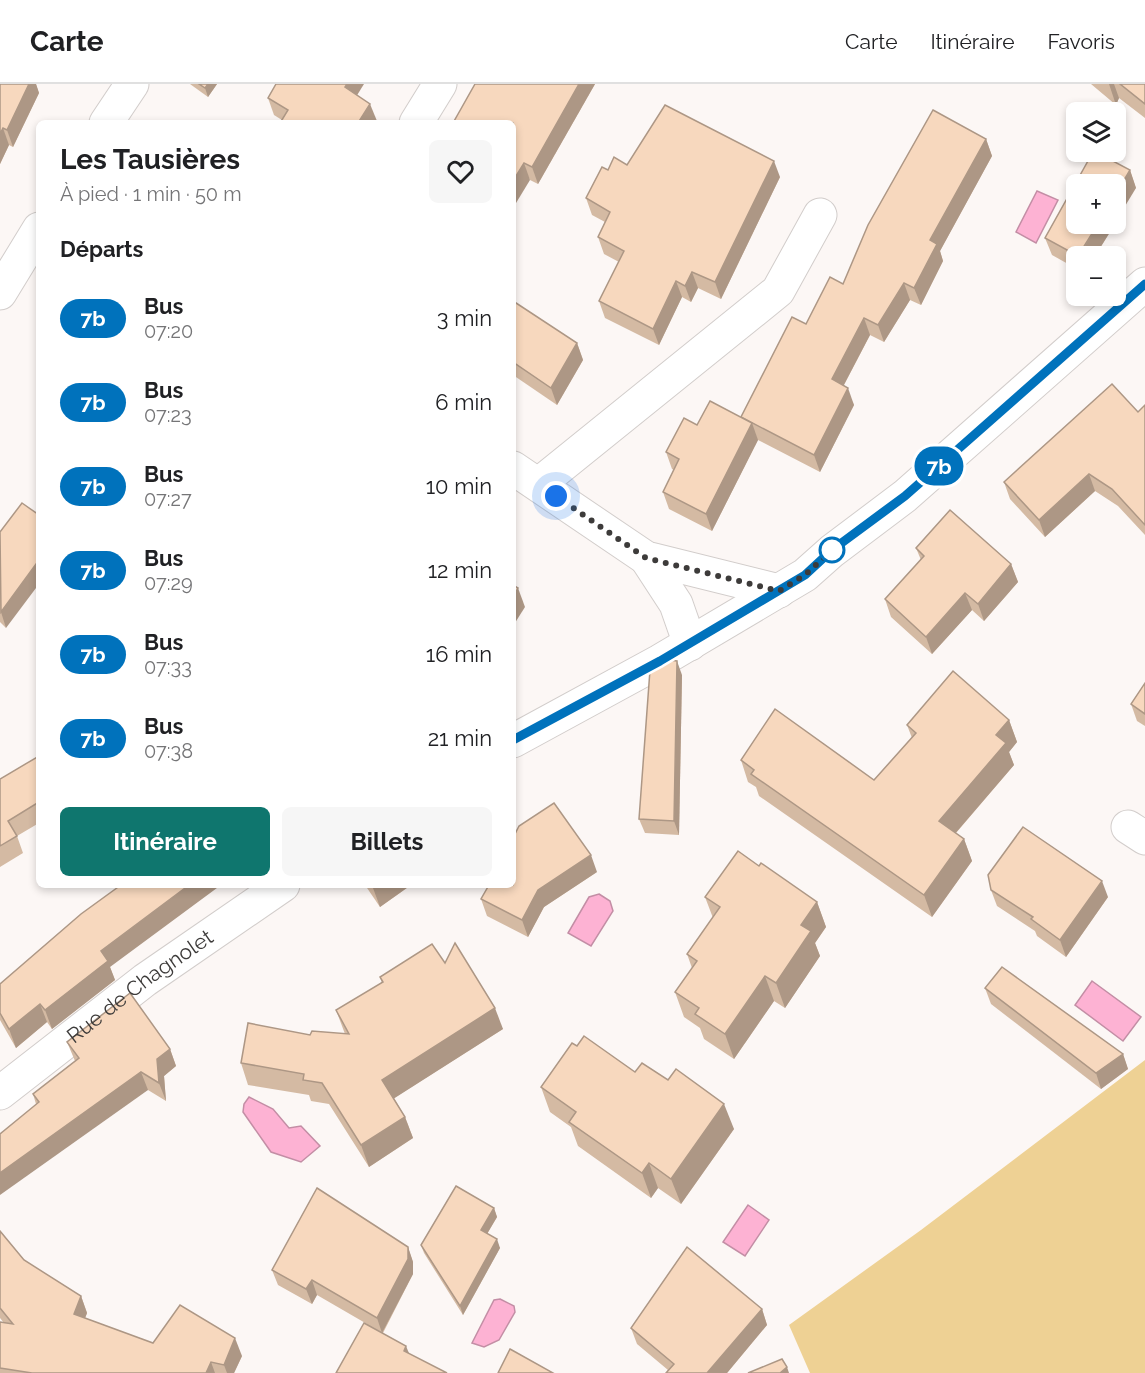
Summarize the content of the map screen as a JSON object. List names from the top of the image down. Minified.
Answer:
{"streets":{"street":["Rue de Chagnolet"]},"lines":["bus line 7b"],"page":{"header":"Carte","nav":["Carte","Itinéraire","Favoris"],"on_map":"7b","map_buttons":["+","−"],"heading":[["Les Tausières","À pied · 1 min · 50 m"],"Départs"],"list":[{"mark":"7b","name":"Bus","note":"07:20","value":"3 min"},{"mark":"7b","name":"Bus","note":"07:23","value":"6 min"},{"mark":"7b","name":"Bus","note":"07:27","value":"10 min"},{"mark":"7b","name":"Bus","note":"07:29","value":"12 min"},{"mark":"7b","name":"Bus","note":"07:33","value":"16 min"},{"mark":"7b","name":"Bus","note":"07:38","value":"21 min"}],"buttons":["Itinéraire","Billets"]}}
